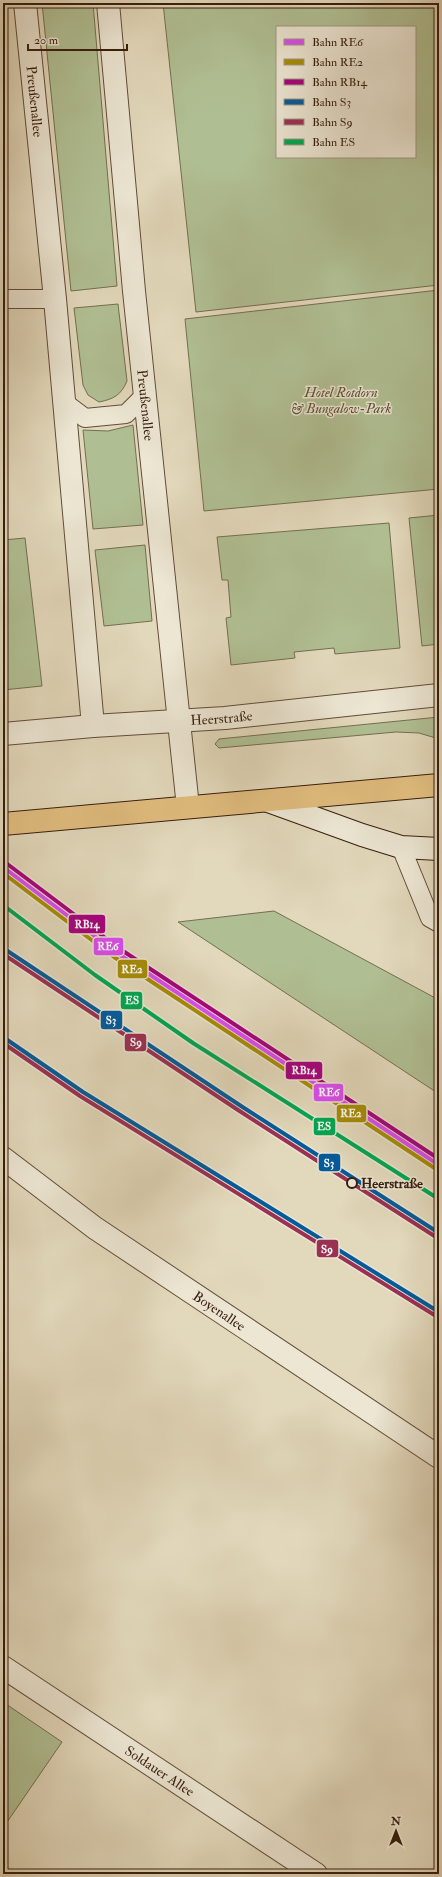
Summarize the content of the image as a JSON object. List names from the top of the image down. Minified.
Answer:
{"streets":{"street":["Preußenallee","Heerstraße","Boyenallee","Soldauer Allee"]},"crossings":[["Preußenallee","Heerstraße"]],"parks":["Hotel Rotdorn & Bungalow-Park"],"places":["Heerstraße"],"lines":["rail line RB14","rail line RE6","rail line RE2","rail line ES","rail line S3","rail line S9"],"legend":["Bahn RE6","Bahn RE2","Bahn RB14","Bahn S3","Bahn S9","Bahn ES"],"scale_bar":"20 m","north":"top"}
